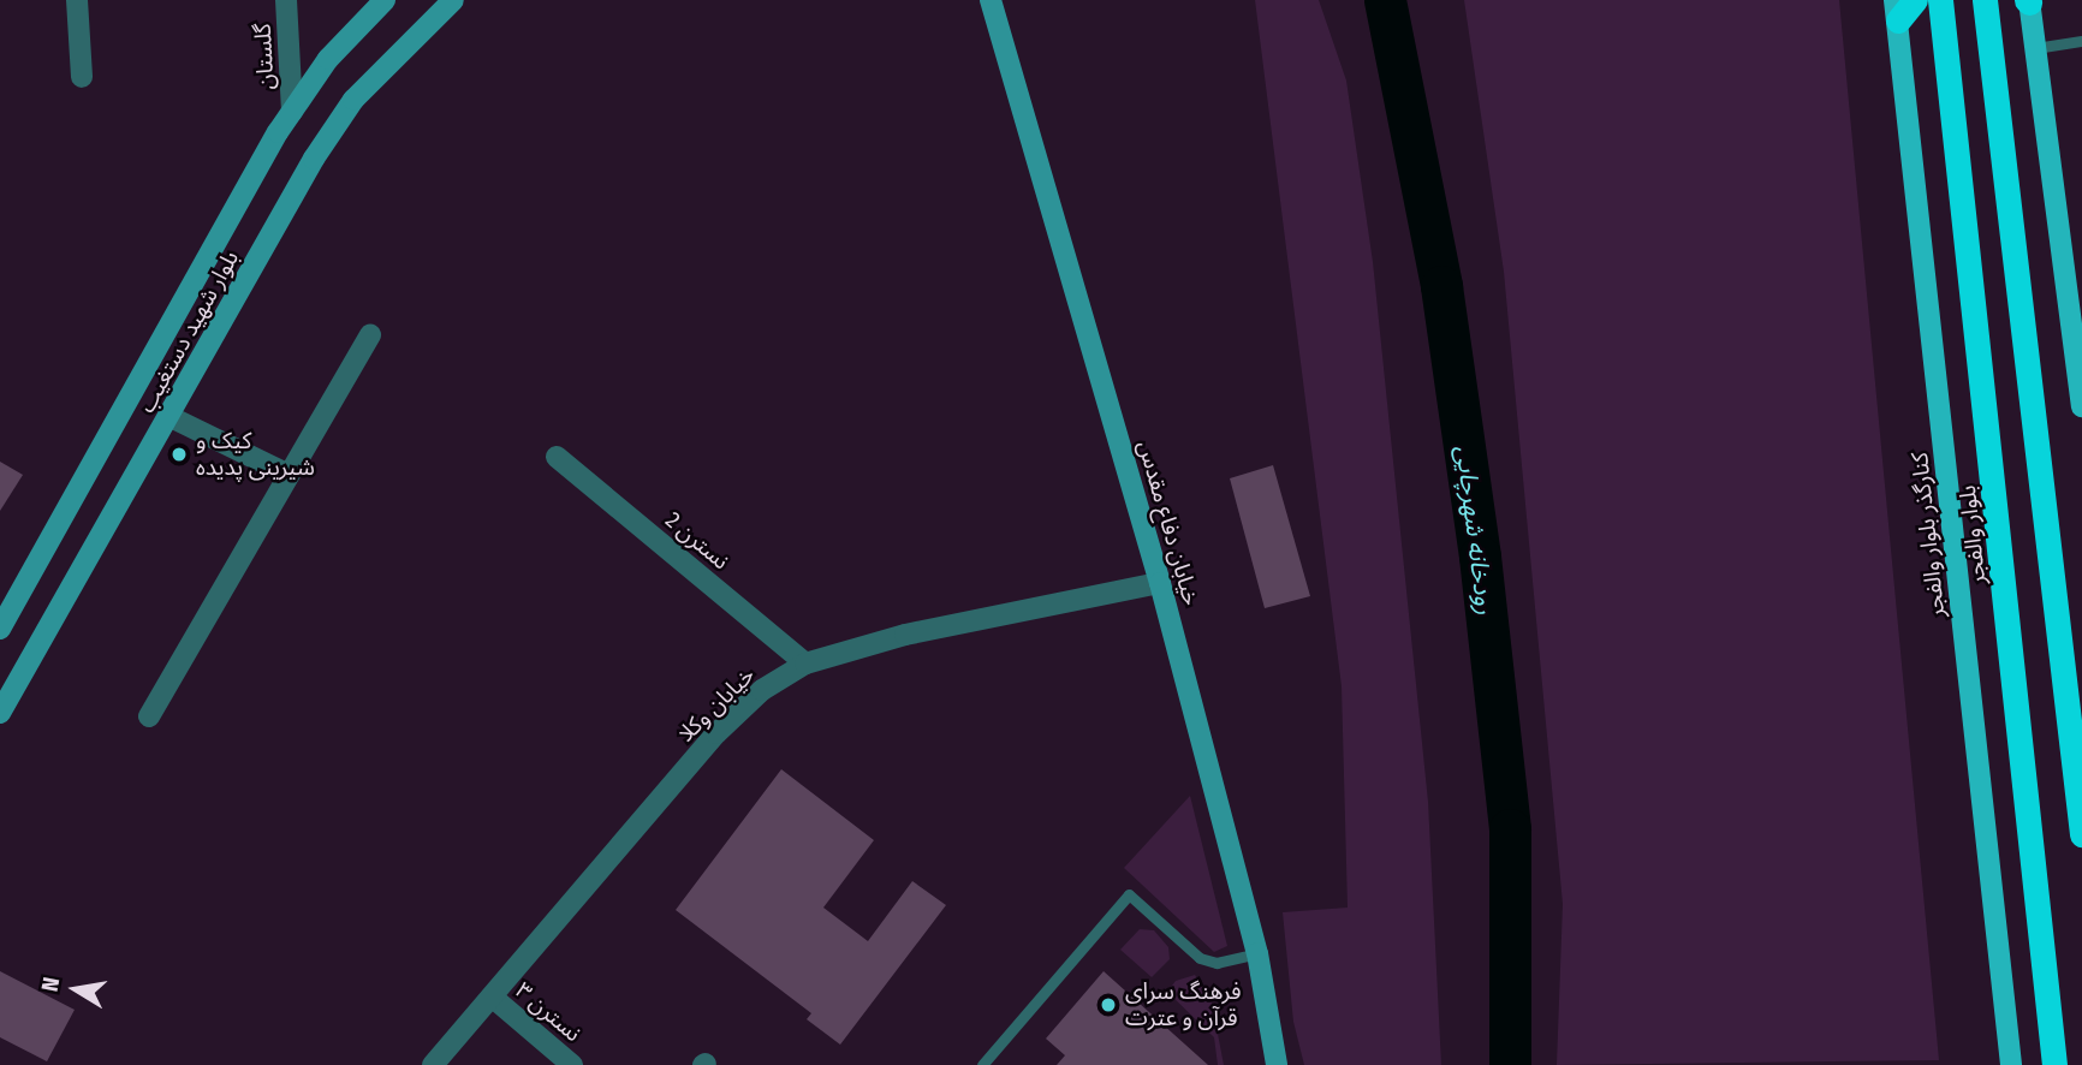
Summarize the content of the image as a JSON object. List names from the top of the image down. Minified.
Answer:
{"streets":{"highway":["بلوار والفجر"],"main road":["بلوار شهید دستغیب","خیابان دفاع مقدس","کنارگذر بلوار والفجر"],"street":["گلستان","نسترن 2","خیابان وکلا","نسترن ۳"]},"crossings":[["گلستان","بلوار شهید دستغیب"],["خیابان دفاع مقدس","خیابان وکلا"],["نسترن 2","خیابان وکلا"],["خیابان وکلا","نسترن ۳"]],"water":["رودخانه شهرچایی"],"places":["کیک و شیرینی پدیده","فرهنگ سرای قرآن و عترت"],"north":"left"}
